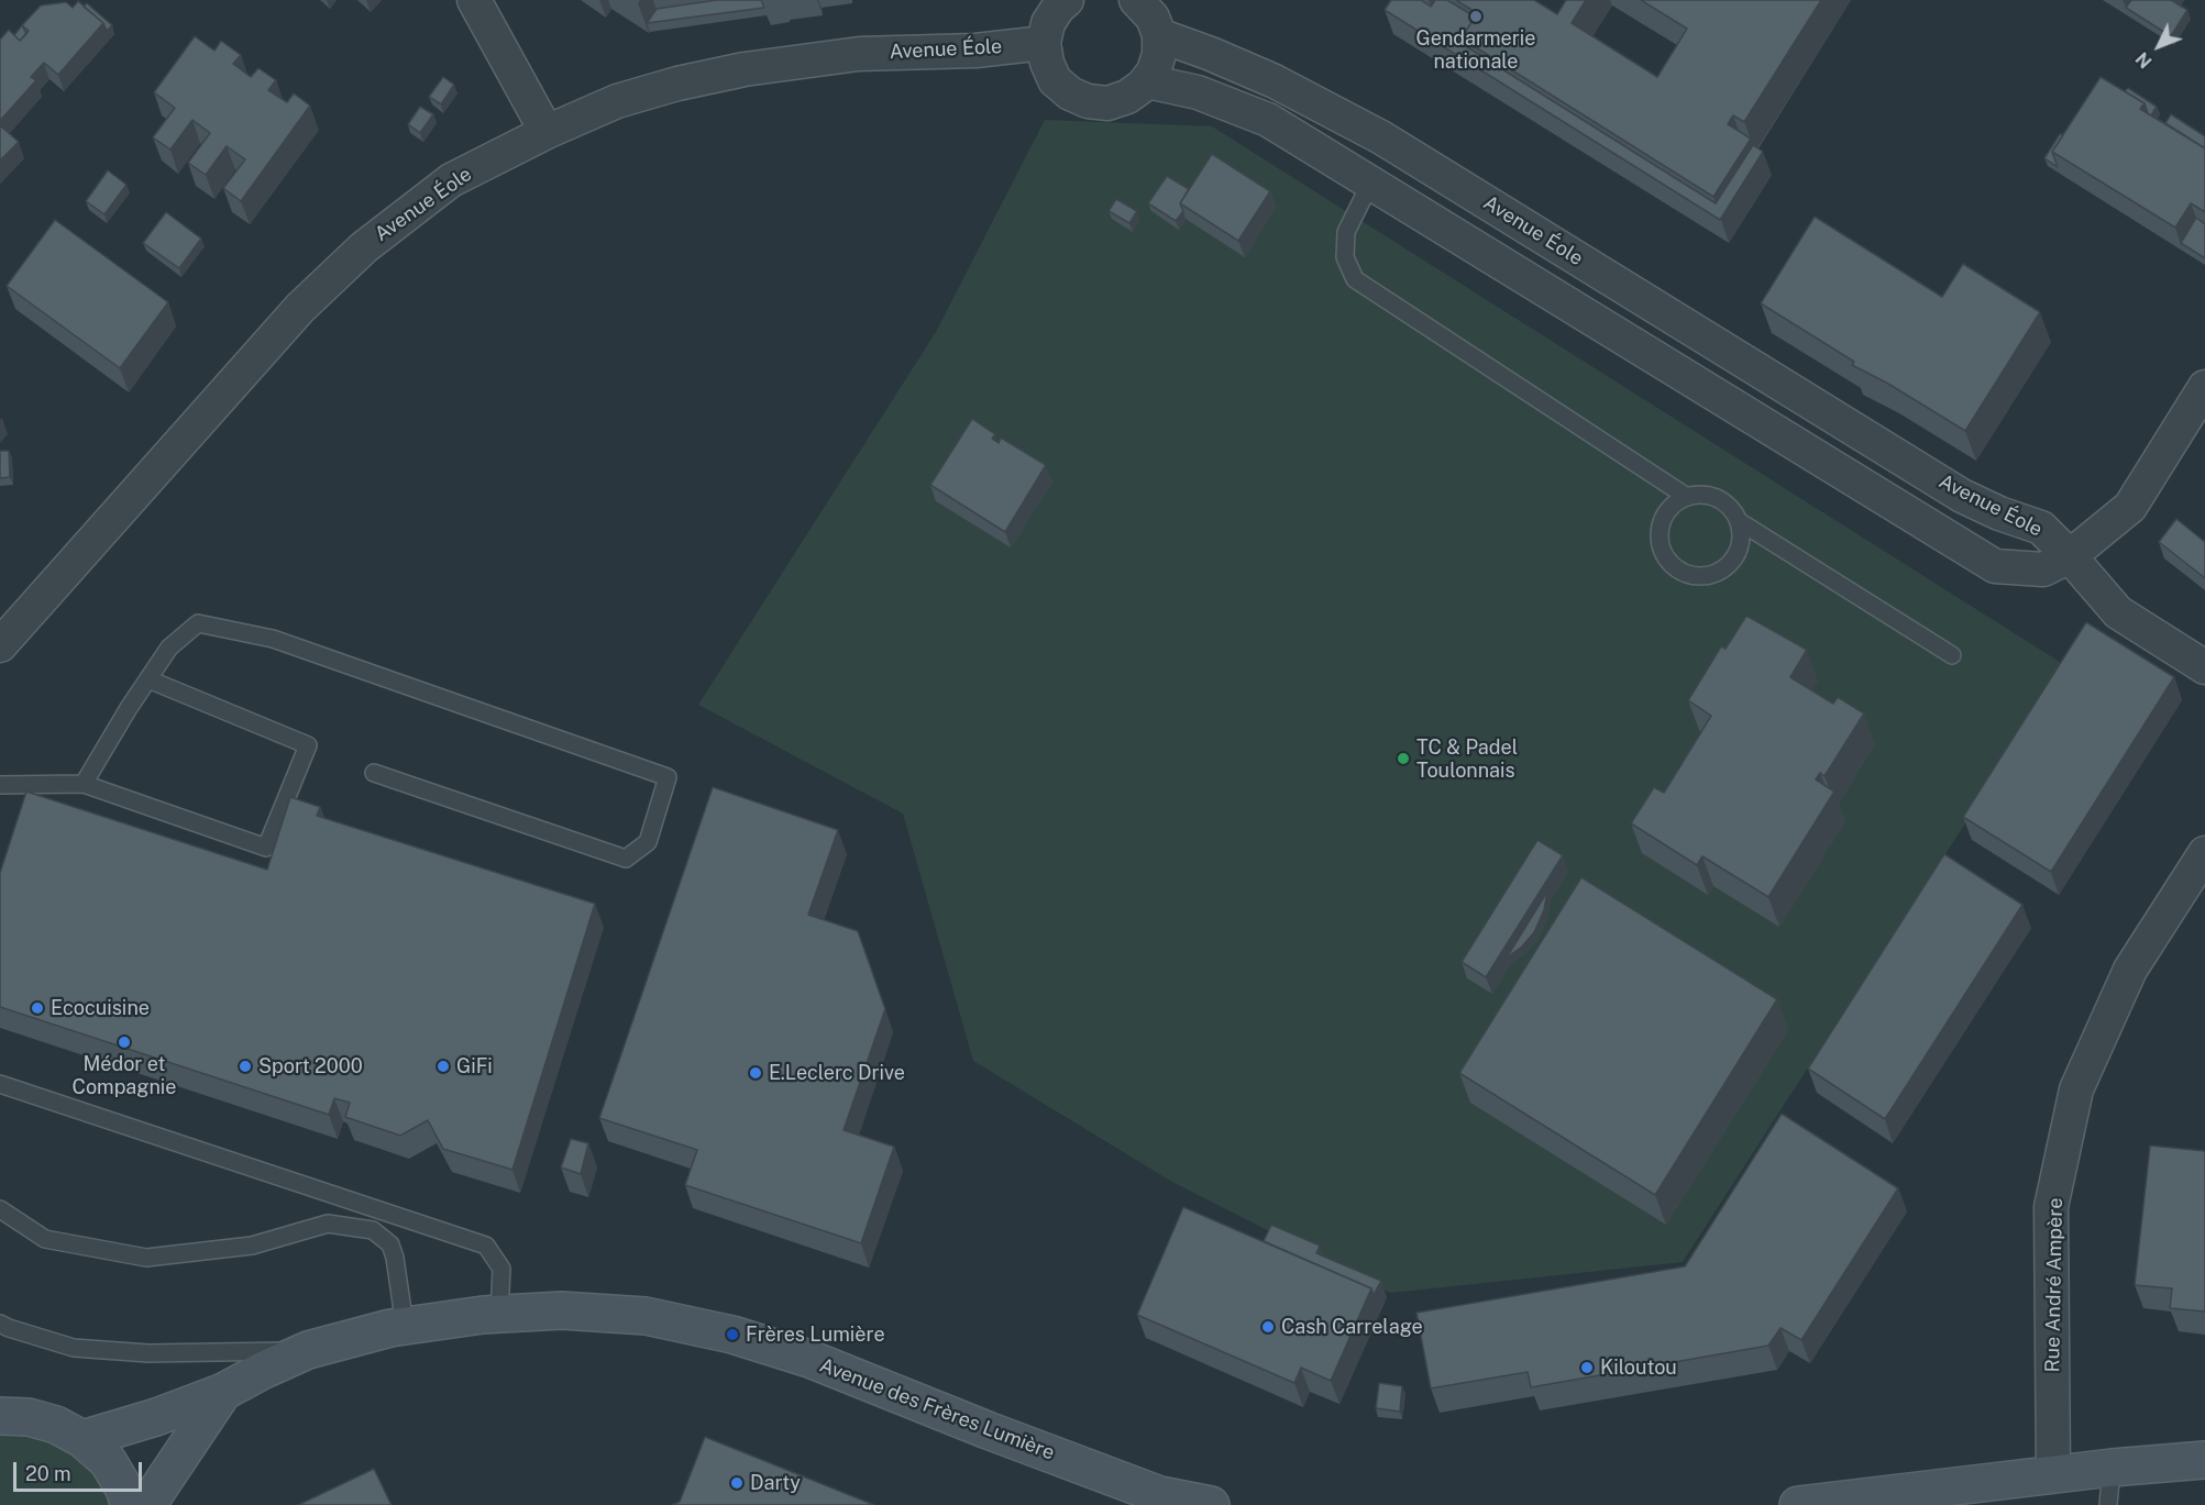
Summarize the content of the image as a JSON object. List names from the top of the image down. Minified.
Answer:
{"streets":{"main road":["Avenue des Frères Lumière"],"street":["Avenue Éole","Rue André Ampère"]},"places":["Gendarmerie nationale","TC & Padel Toulonnais","Ecocuisine","Médor et Compagnie","Sport 2000","GiFi","E.Leclerc Drive","Cash Carrelage","Frères Lumière","Kiloutou","Darty"],"scale_bar":"20 m","north":"bottom left"}
